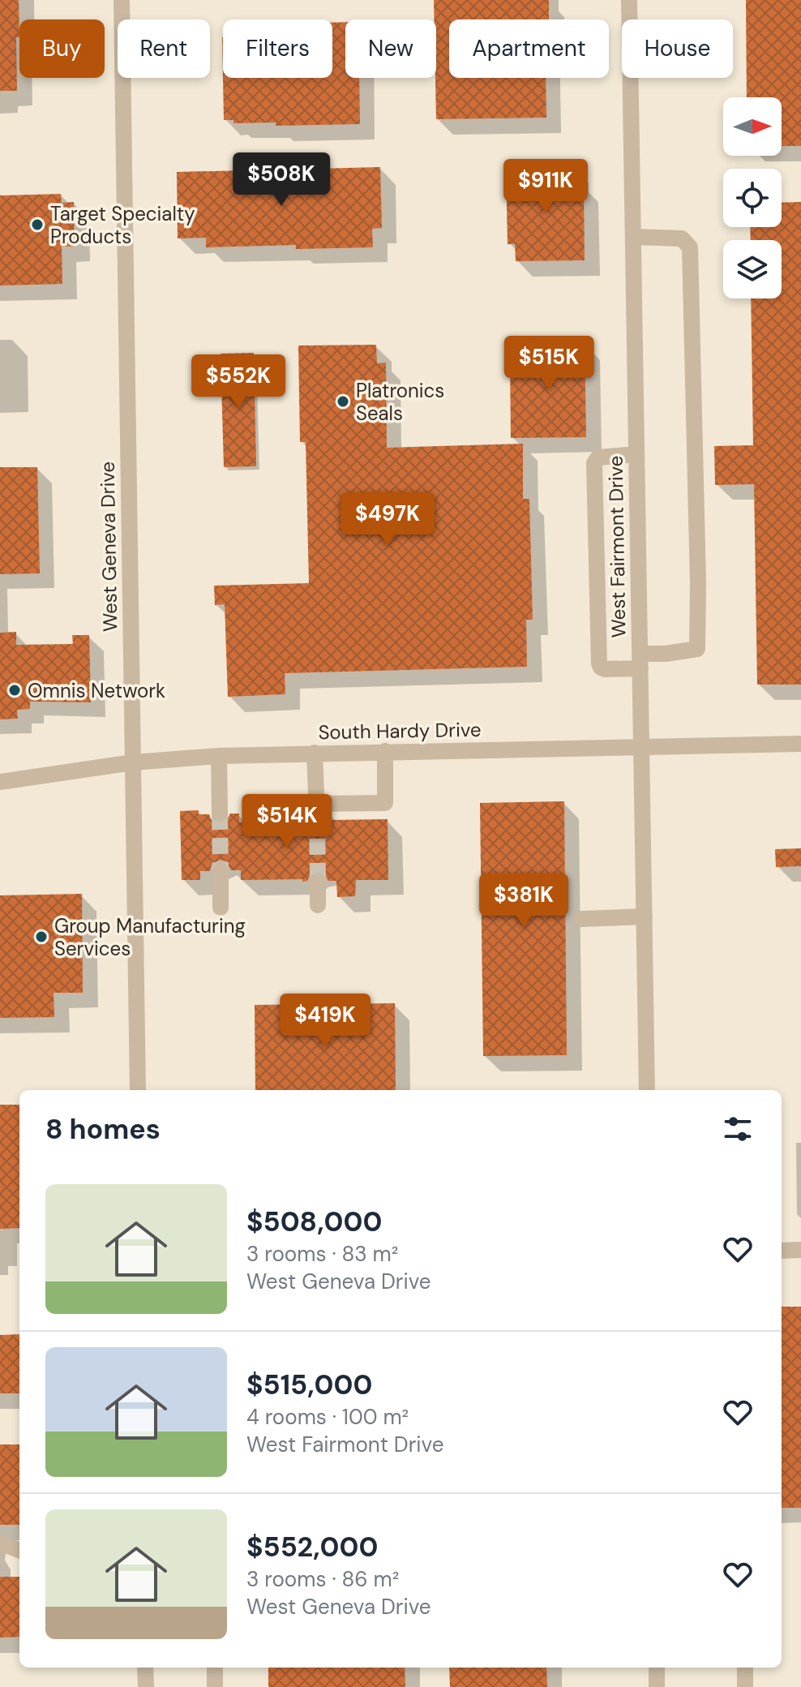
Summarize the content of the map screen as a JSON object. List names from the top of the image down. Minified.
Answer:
{"streets":{"street":["West Geneva Drive","West Fairmont Drive","South Hardy Drive"]},"crossings":[["West Geneva Drive","South Hardy Drive"],["West Fairmont Drive","South Hardy Drive"]],"places":["Target Specialty Products","Platronics Seals","Omnis Network","Group Manufacturing Services"],"north":"right","page":{"chip":["Buy","Rent","Filters","New","Apartment","House"],"price":["$508K","$911K","$515K","$552K","$497K","$514K","$381K","$419K"],"heading":"8 homes","list":[{"name":"$508,000","note":"3 rooms · 83 m² · West Geneva Drive"},{"name":"$515,000","note":"4 rooms · 100 m² · West Fairmont Drive"},{"name":"$552,000","note":"3 rooms · 86 m² · West Geneva Drive"}]}}
